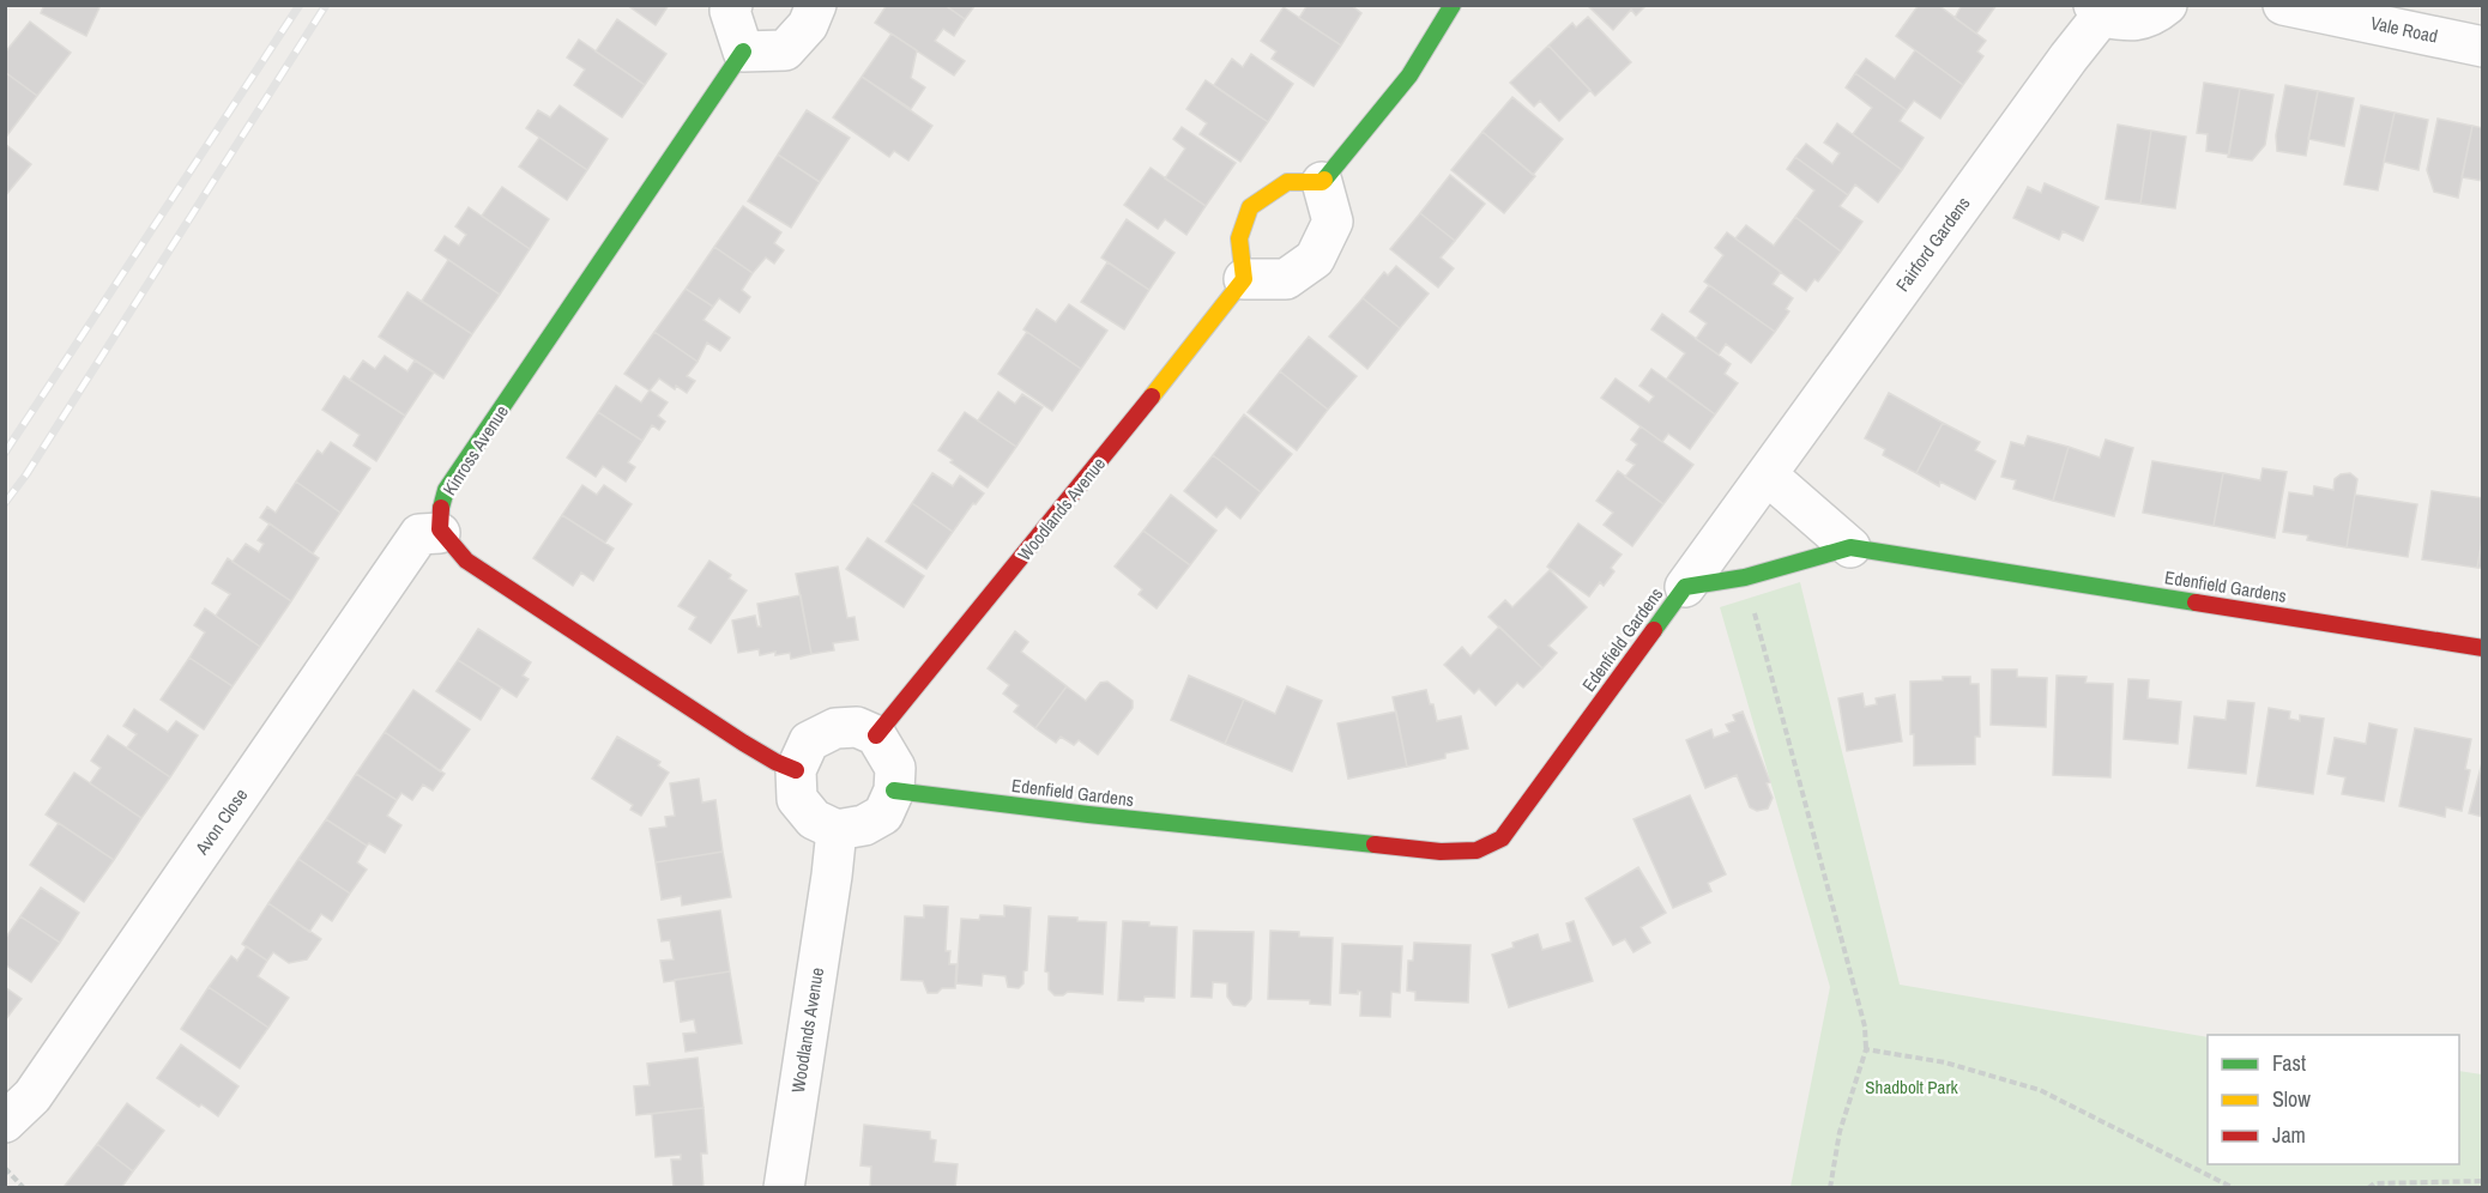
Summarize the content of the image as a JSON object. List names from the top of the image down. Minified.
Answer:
{"streets":{"street":["Vale Road","Fairford Gardens","Kinross Avenue","Woodlands Avenue","Edenfield Gardens","Avon Close"]},"crossings":[["Fairford Gardens","Edenfield Gardens"],["Kinross Avenue","Avon Close"],["Woodlands Avenue","Edenfield Gardens"]],"parks":["Shadbolt Park"],"legend":["Fast","Slow","Jam"]}
